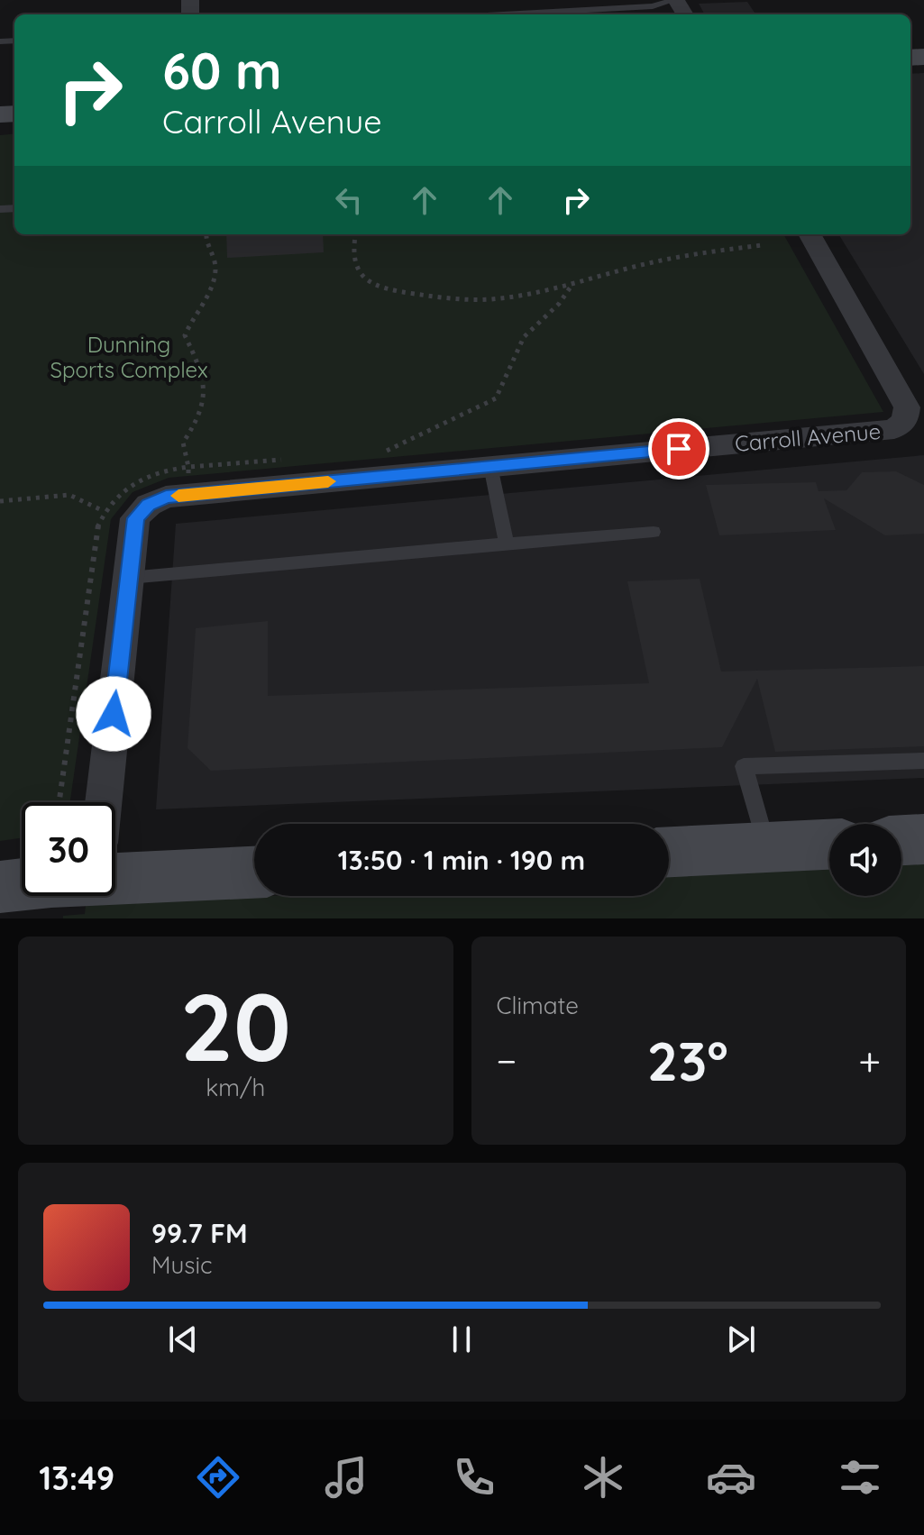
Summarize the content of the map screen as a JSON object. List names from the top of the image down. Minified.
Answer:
{"streets":{"street":["Carroll Avenue"]},"parks":["Dunning Sports Complex"],"page":{"turn":["60 m","Carroll Avenue"],"limit":"30","trip":"13:50 · 1 min · 190 m","tile":[["20","km/h"],"Climate"],"heat":["−","23°","+"],"song":["99.7 FM","Music"],"tabs":"13:49"}}
